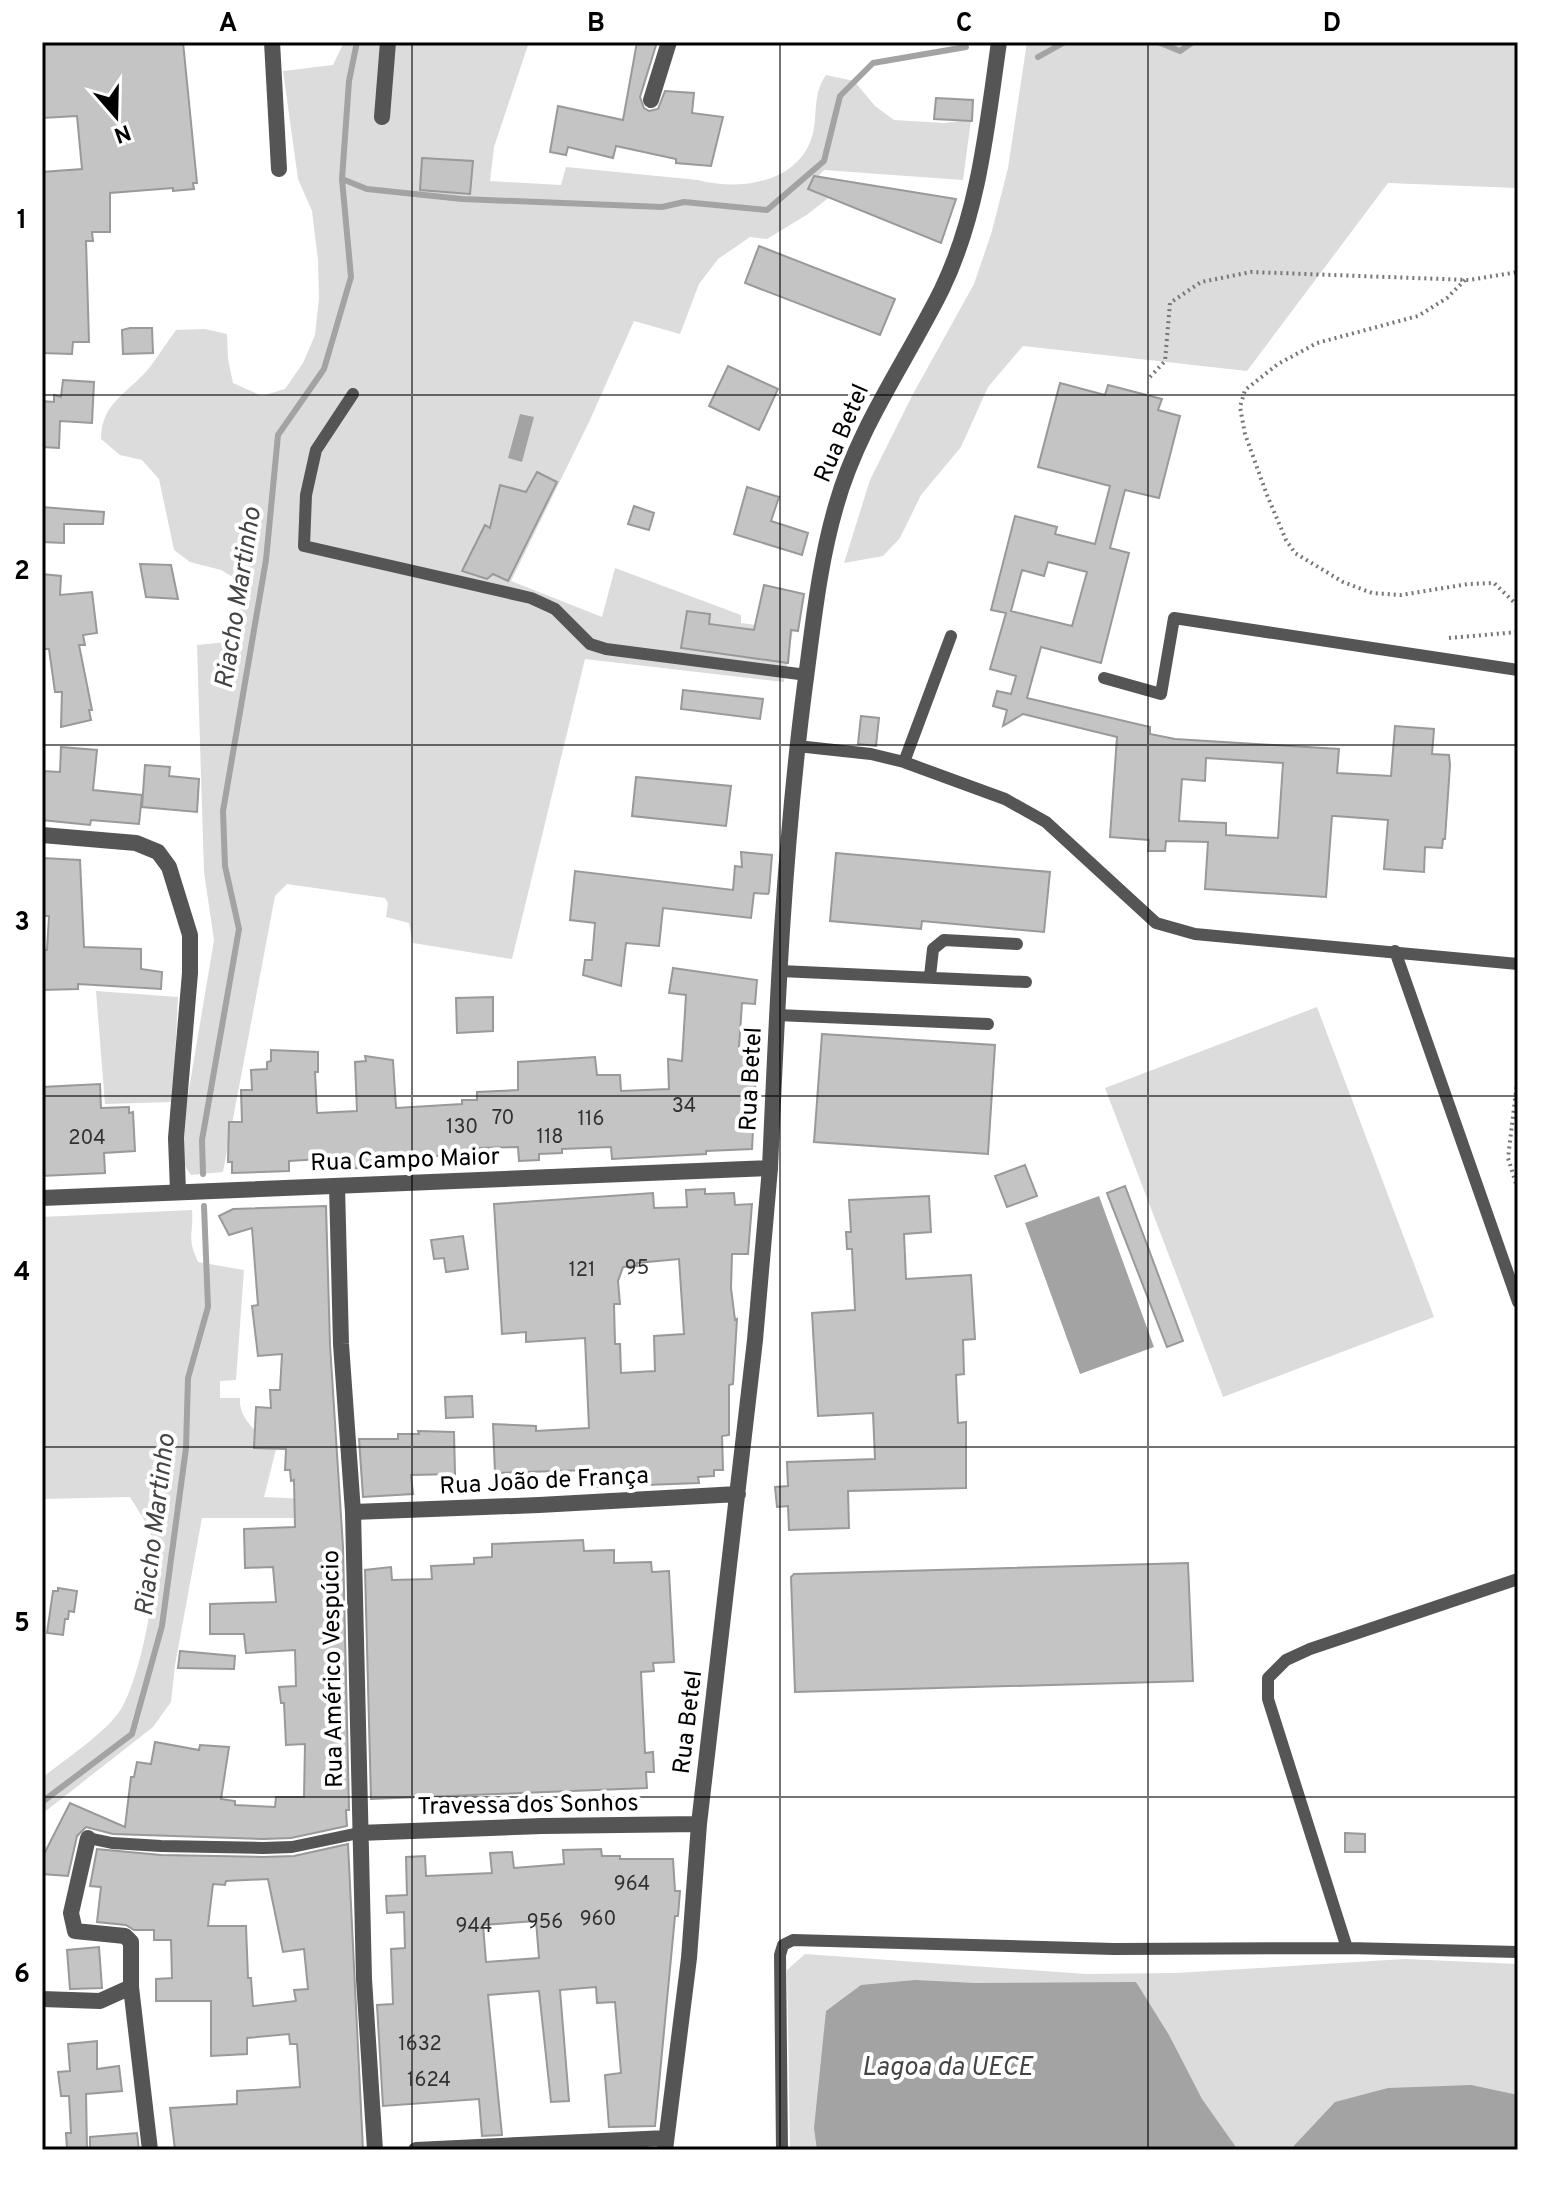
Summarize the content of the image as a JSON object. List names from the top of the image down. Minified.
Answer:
{"streets":{"street":["Rua Betel","Rua Campo Maior","Rua João de França","Rua Américo Vespúcio","Travessa dos Sonhos"]},"crossings":[["Rua Betel","Rua Campo Maior"],["Rua Betel","Rua João de França"],["Rua Betel","Travessa dos Sonhos"],["Rua Campo Maior","Rua Américo Vespúcio"],["Rua João de França","Rua Américo Vespúcio"],["Rua Américo Vespúcio","Travessa dos Sonhos"]],"water":["Riacho Martinho","Lagoa da UECE"],"house_numbers":["34","70","116","130","118","204","95","121","964","960","956","944","1632","1624"],"north":"bottom","grid":{"columns":["A","B","C","D"],"rows":["1","2","3","4","5","6"]}}
